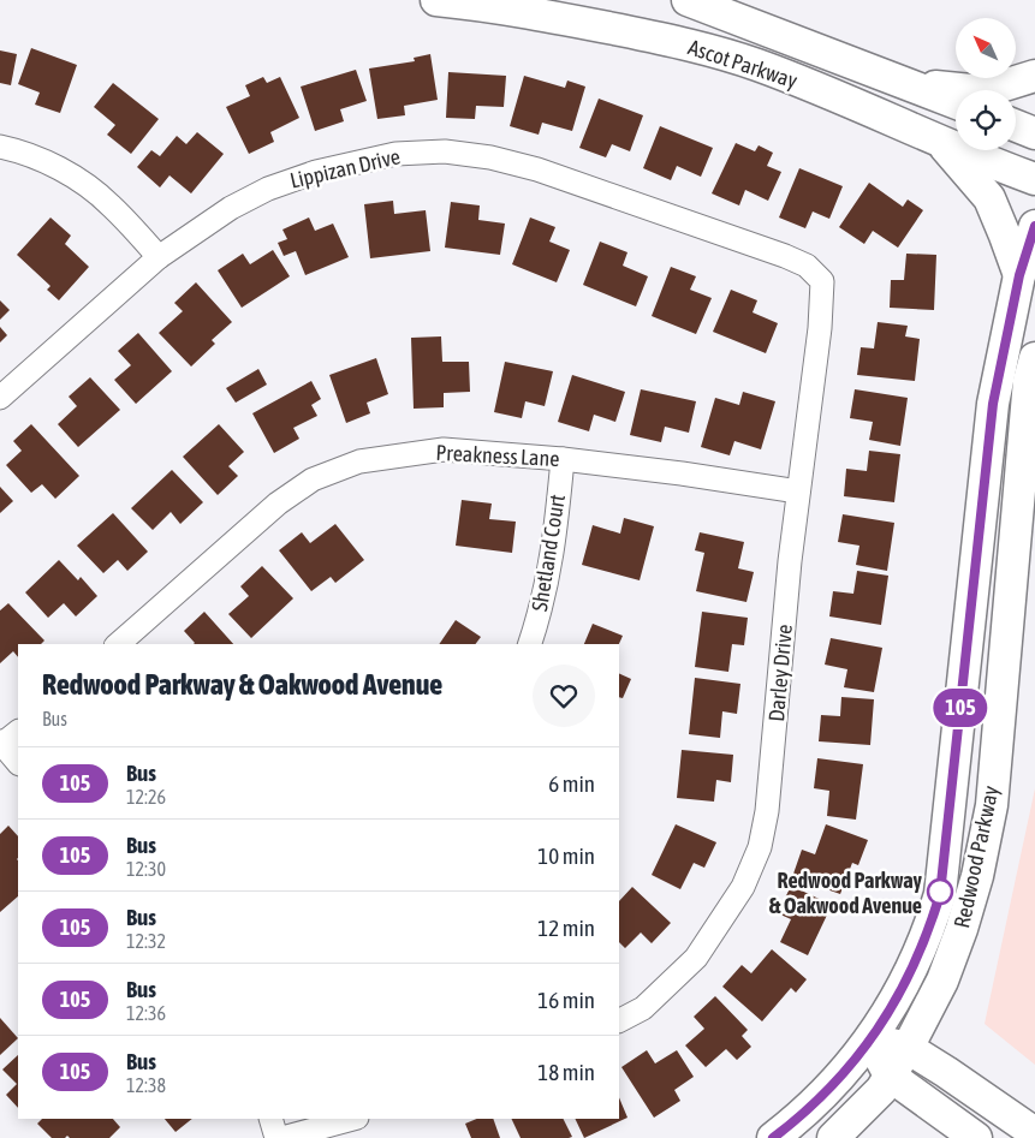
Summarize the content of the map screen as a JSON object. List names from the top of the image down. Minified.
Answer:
{"streets":{"main road":["Ascot Parkway","Redwood Parkway"],"street":["Lippizan Drive","Preakness Lane","Shetland Court","Darley Drive"]},"crossings":[["Lippizan Drive","Darley Drive"],["Preakness Lane","Shetland Court"],["Preakness Lane","Darley Drive"]],"places":["Redwood Parkway & Oakwood Avenue"],"lines":["bus line 105"],"north":"top left","page":{"on_map":"105","heading":["Redwood Parkway & Oakwood Avenue","Bus"],"list":[{"mark":"105","name":"Bus","note":"12:26","value":"6 min"},{"mark":"105","name":"Bus","note":"12:30","value":"10 min"},{"mark":"105","name":"Bus","note":"12:32","value":"12 min"},{"mark":"105","name":"Bus","note":"12:36","value":"16 min"},{"mark":"105","name":"Bus","note":"12:38","value":"18 min"}]}}
